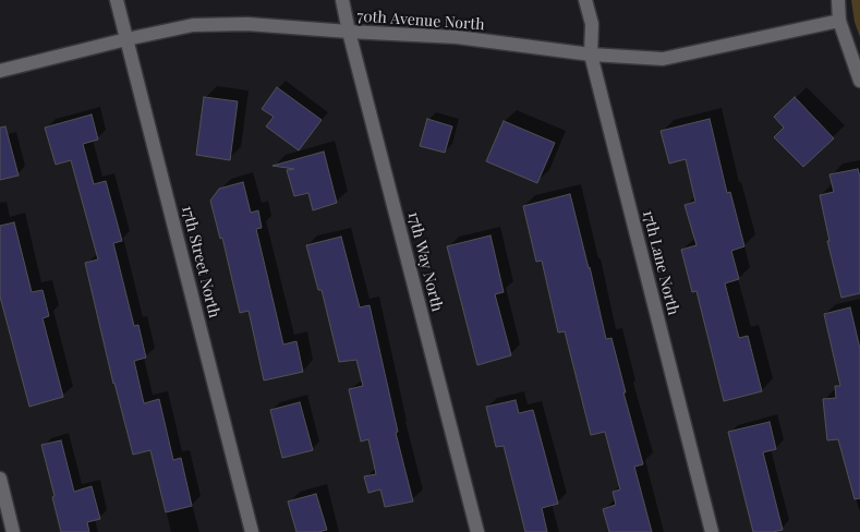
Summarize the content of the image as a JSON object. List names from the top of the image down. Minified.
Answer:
{"streets":{"street":["70th Avenue North","17th Street North","17th Way North","17th Lane North"]},"crossings":[["70th Avenue North","17th Street North"],["70th Avenue North","17th Way North"],["70th Avenue North","17th Lane North"]]}
